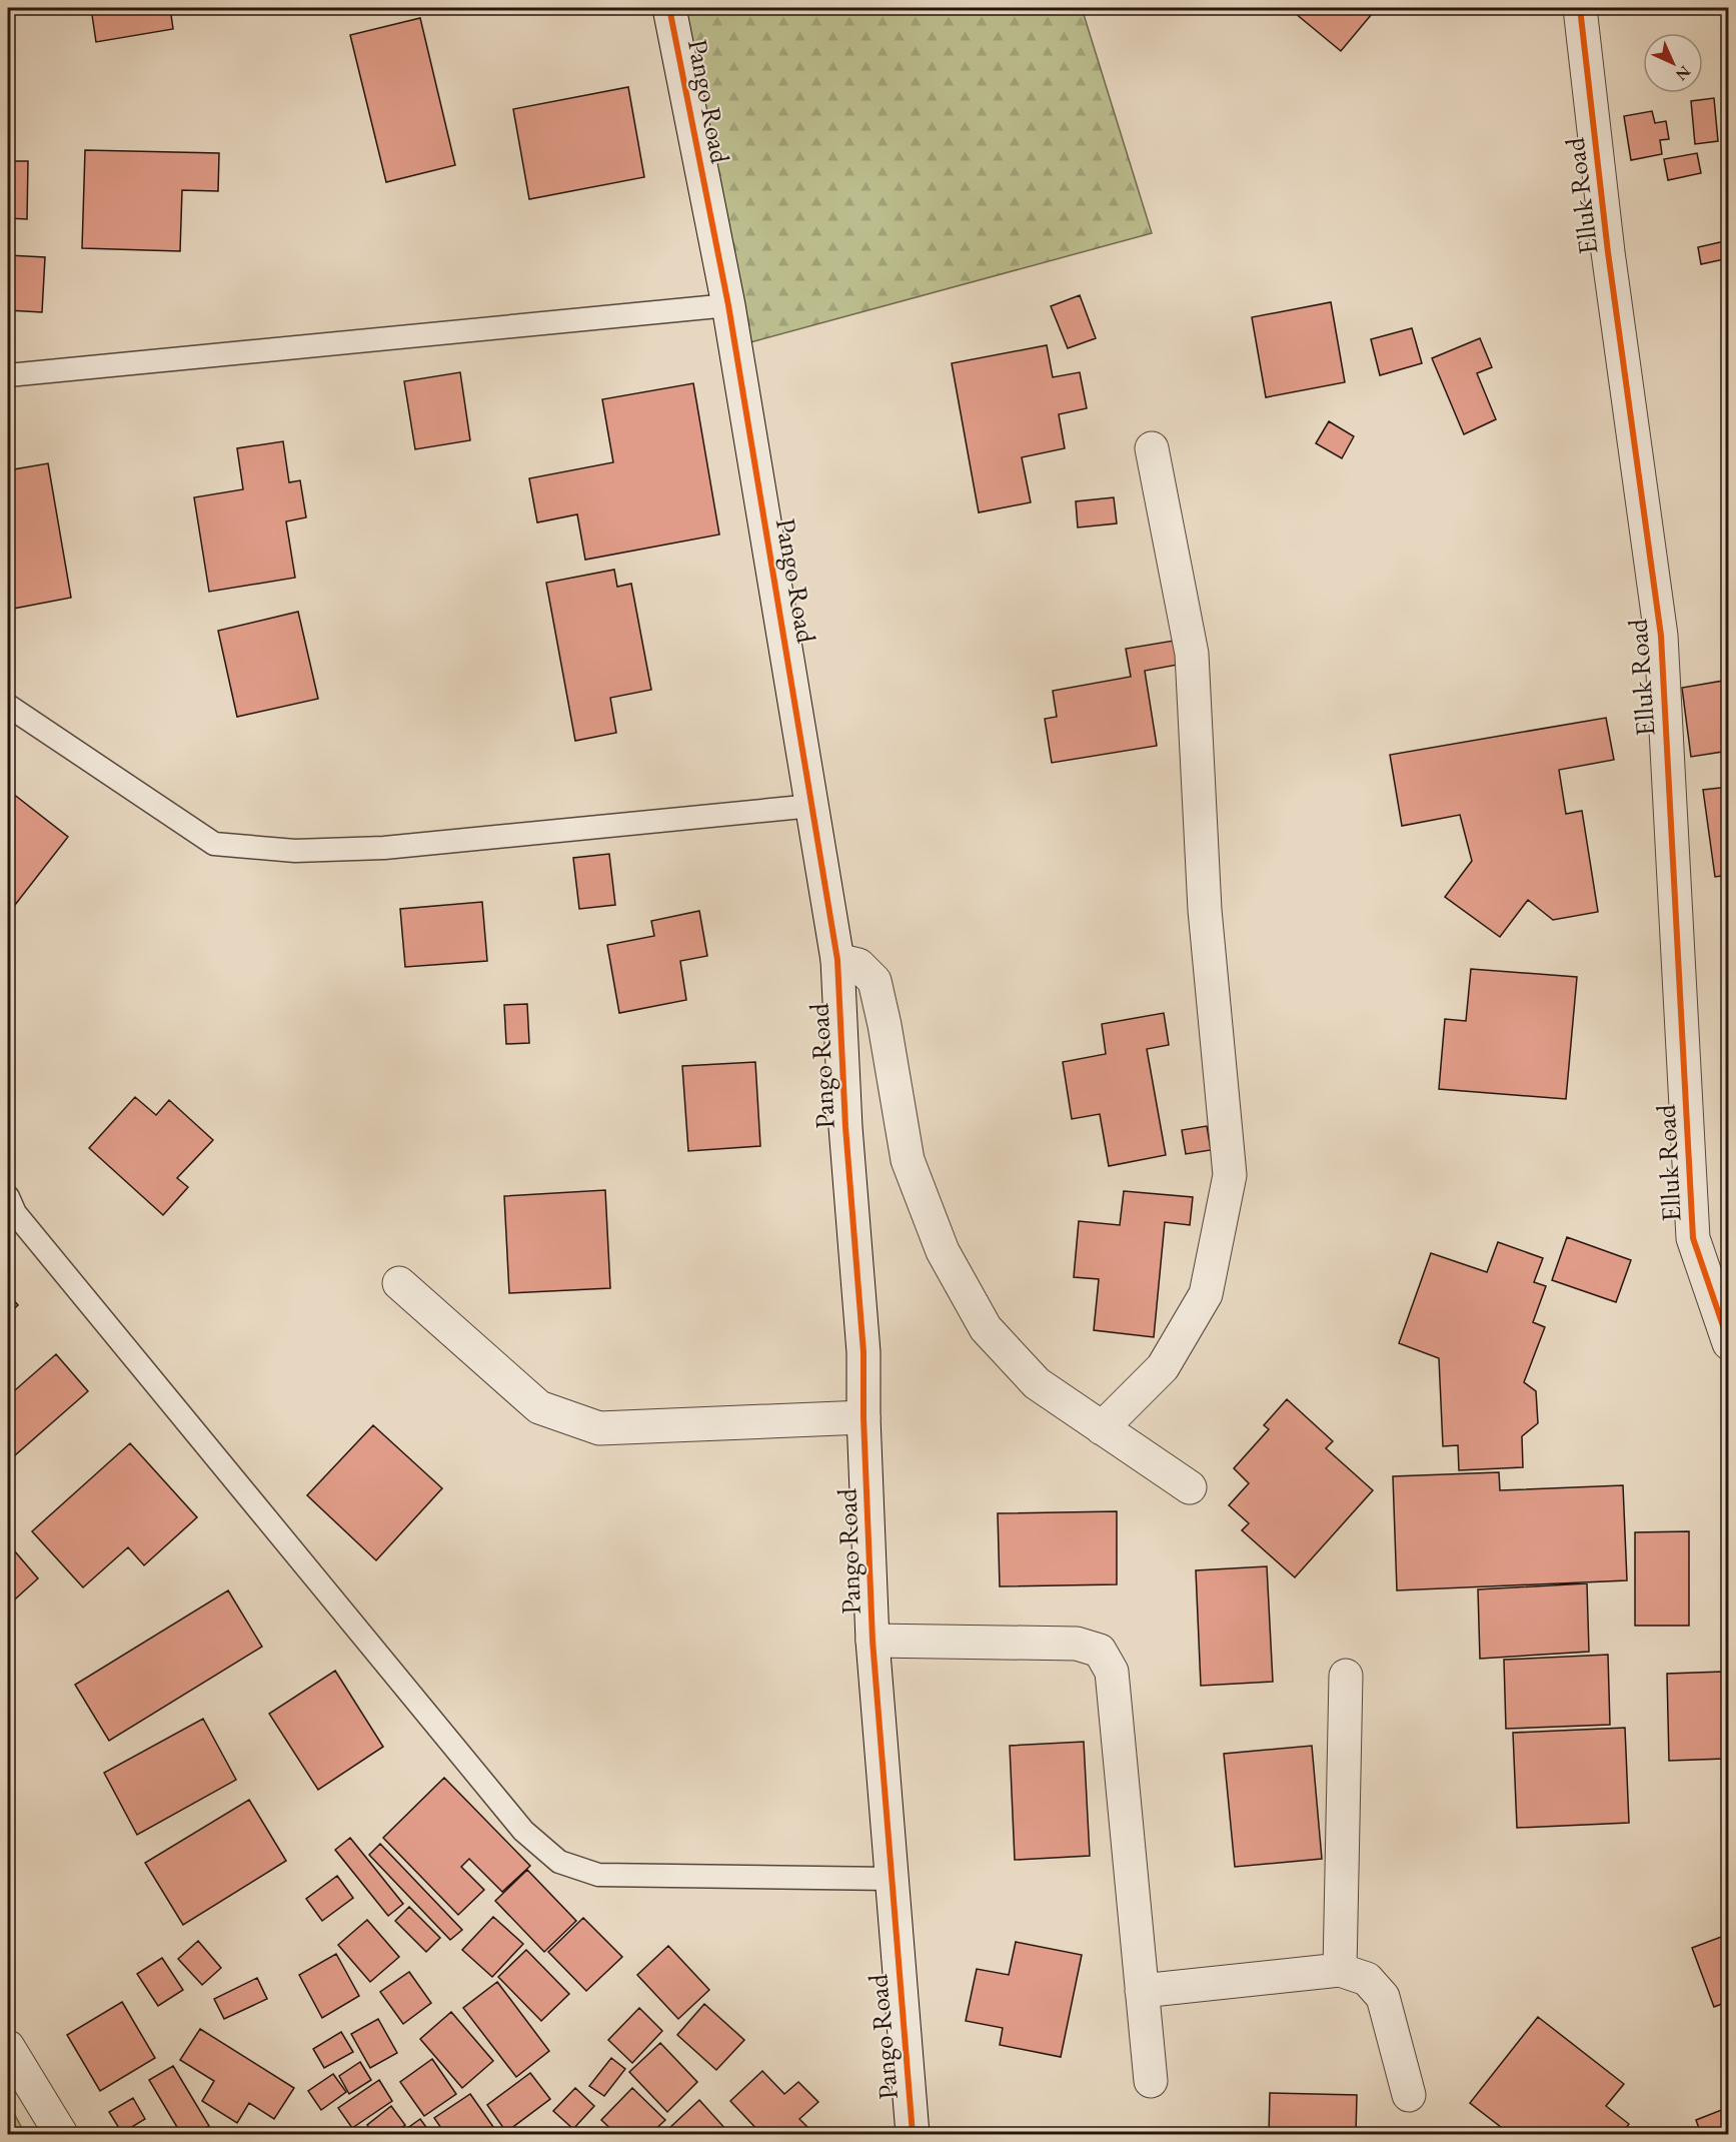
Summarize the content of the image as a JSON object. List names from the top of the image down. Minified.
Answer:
{"streets":{"street":["Pango Road","Elluk Road"]},"north":"bottom right"}
